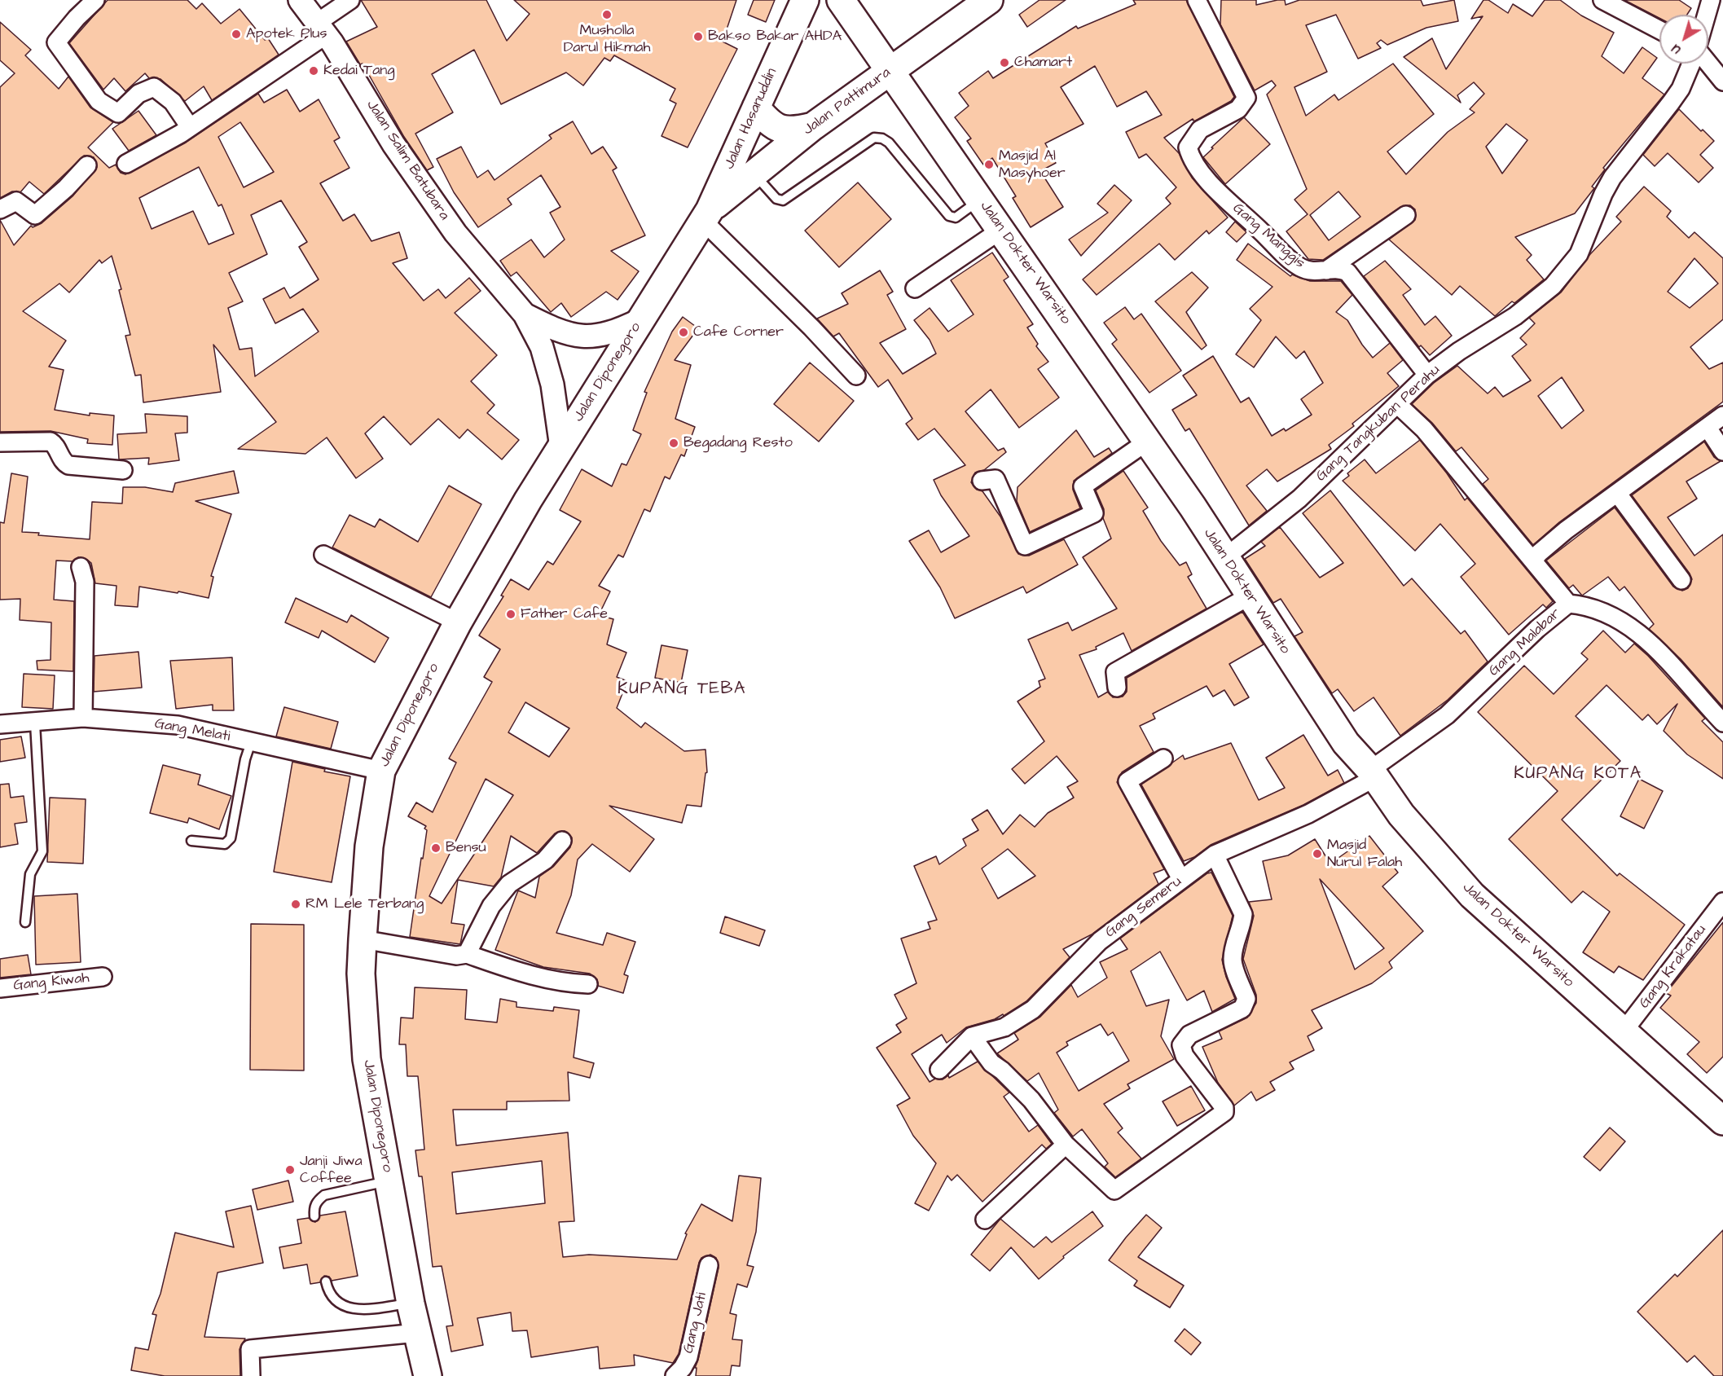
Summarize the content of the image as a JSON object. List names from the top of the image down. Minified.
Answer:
{"streets":{"main road":["Jalan Pattimura","Jalan Hasanuddin","Jalan Dokter Warsito","Jalan Diponegoro"],"street":["Jalan Salim Batubara","Gang Manggis","Gang Tangkuban Perahu","Gang Malabar","Gang Melati","Gang Semeru","Gang Krakatau","Gang Kiwah","Gang Jati"]},"crossings":[["Jalan Pattimura","Jalan Hasanuddin"],["Jalan Pattimura","Jalan Dokter Warsito"],["Jalan Pattimura","Jalan Diponegoro"],["Jalan Hasanuddin","Jalan Diponegoro"],["Gang Manggis","Gang Tangkuban Perahu"],["Jalan Dokter Warsito","Gang Tangkuban Perahu"],["Jalan Dokter Warsito","Gang Malabar"],["Jalan Dokter Warsito","Gang Semeru"],["Jalan Dokter Warsito","Gang Krakatau"],["Jalan Diponegoro","Gang Melati"],["Gang Malabar","Gang Semeru"]],"districts":["KUPANG TEBA","KUPANG KOTA"],"places":["Musholla Darul Hikmah","Apotek Plus","Bakso Bakar AHDA","Chamart","Kedai Tang","Masjid Al Masyhoer","Cafe Corner","Begadang Resto","Father Cafe","Bensu","Masjid Nurul Falah","RM Lele Terbang","Janji Jiwa Coffee"],"north":"bottom left"}
